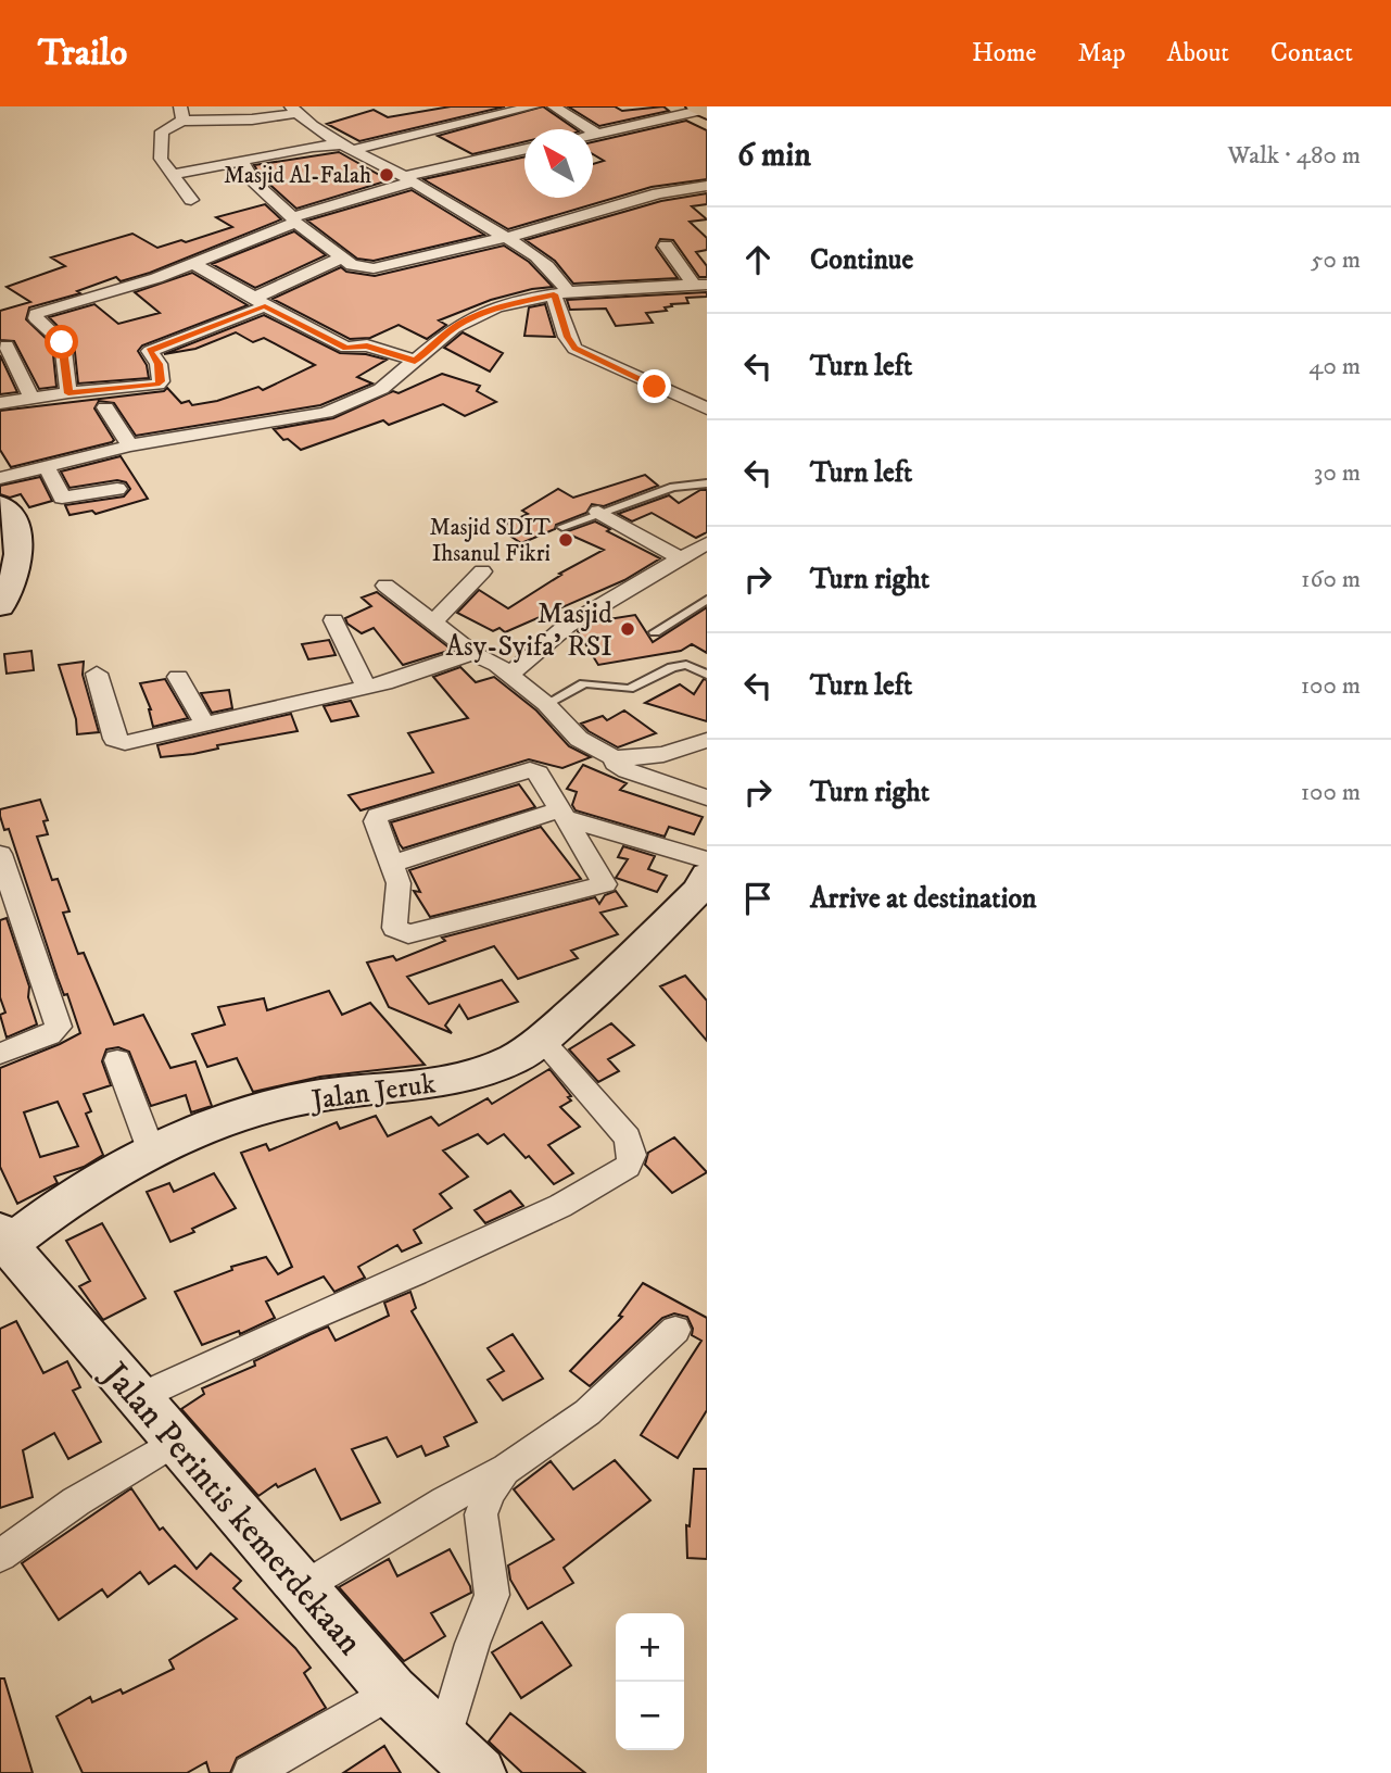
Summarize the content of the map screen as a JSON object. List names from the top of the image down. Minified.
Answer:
{"streets":{"main road":["Jalan Jeruk","Jalan Perintis kemerdekaan"]},"crossings":[["Jalan Jeruk","Jalan Perintis kemerdekaan"]],"places":["Masjid Al-Falah","Masjid SDIT Ihsanul Fikri","Masjid Asy-Syifa' RSI"],"north":"top left","page":{"header":"Trailo","nav":["Home","Map","About","Contact"],"heading":["6 min","Walk · 480 m"],"list":[["Continue","50 m"],["Turn left","40 m"],["Turn left","30 m"],["Turn right","160 m"],["Turn left","100 m"],["Turn right","100 m"],"Arrive at destination"],"map_buttons":["+","−"]}}
